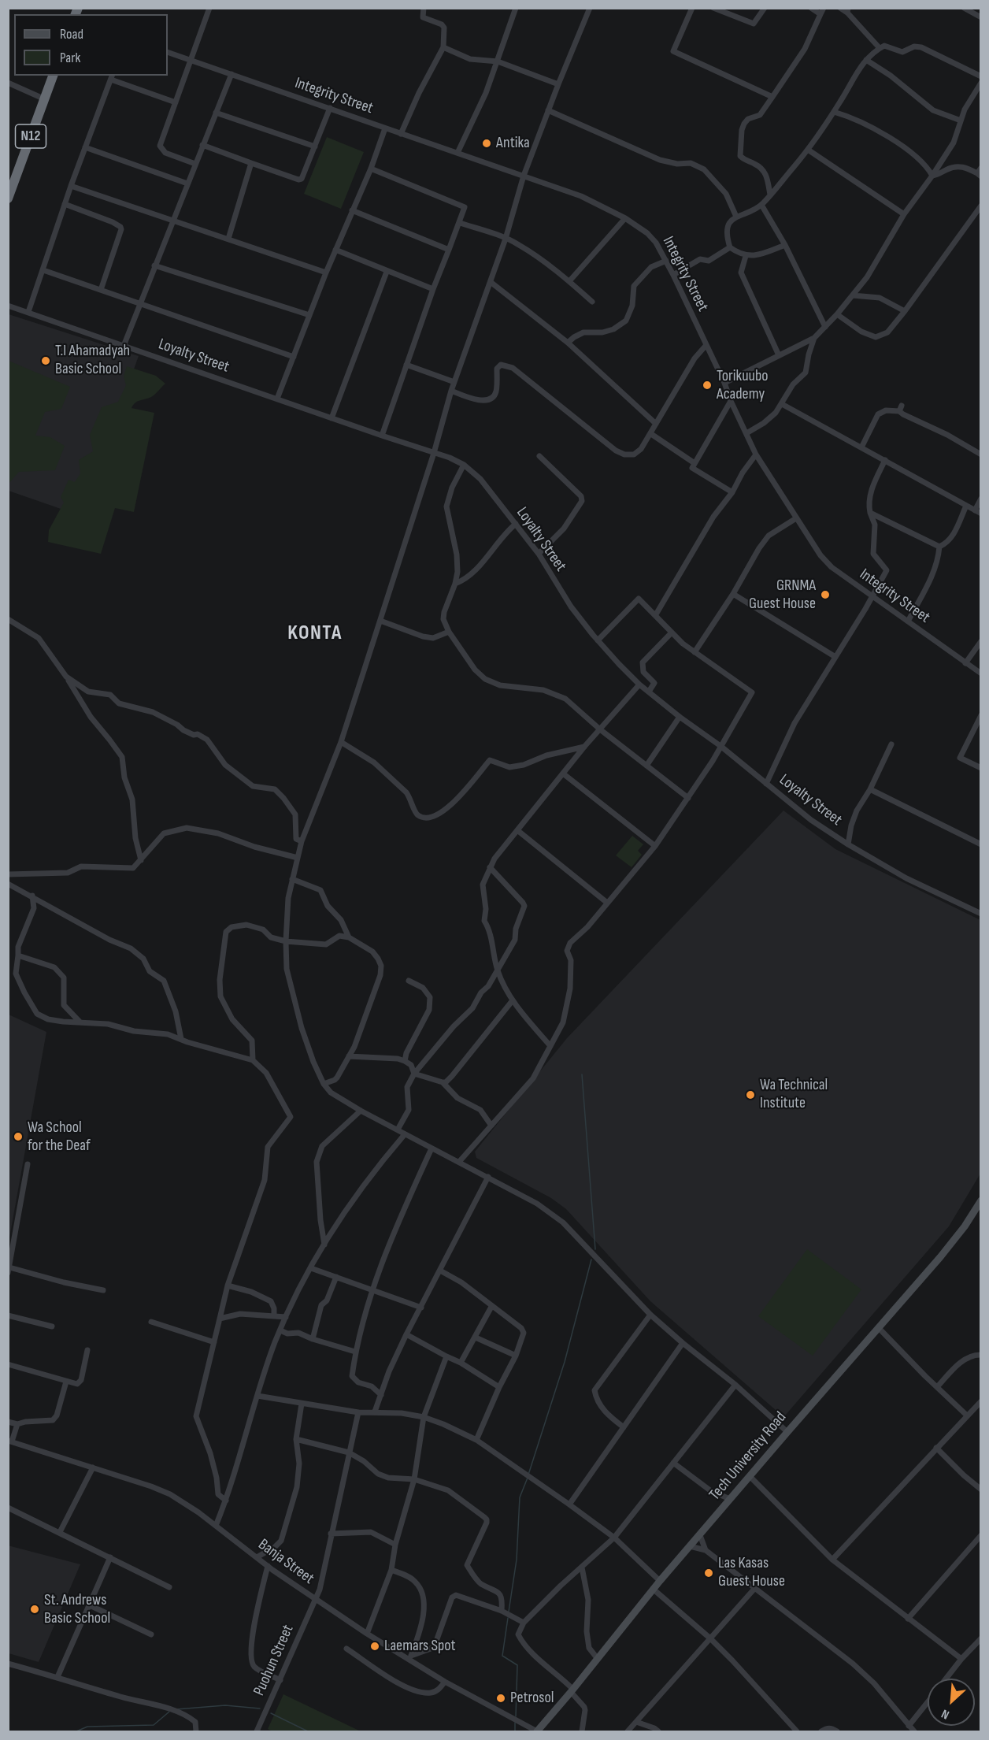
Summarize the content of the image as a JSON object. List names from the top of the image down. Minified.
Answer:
{"streets":{"highway":["N12"],"street":["Integrity Street","Loyalty Street","Tech University Road","Banja Street","Puohun Street"]},"crossings":[["Tech University Road","Banja Street"],["Banja Street","Puohun Street"]],"districts":["KONTA"],"places":["Antika","T.I Ahamadyah Basic School","Torikuubo Academy","GRNMA Guest House","Wa Technical Institute","Wa School for the Deaf","Las Kasas Guest House","St. Andrews Basic School","Laemars Spot","Petrosol"],"legend":["Road","Park"],"north":"bottom left"}
